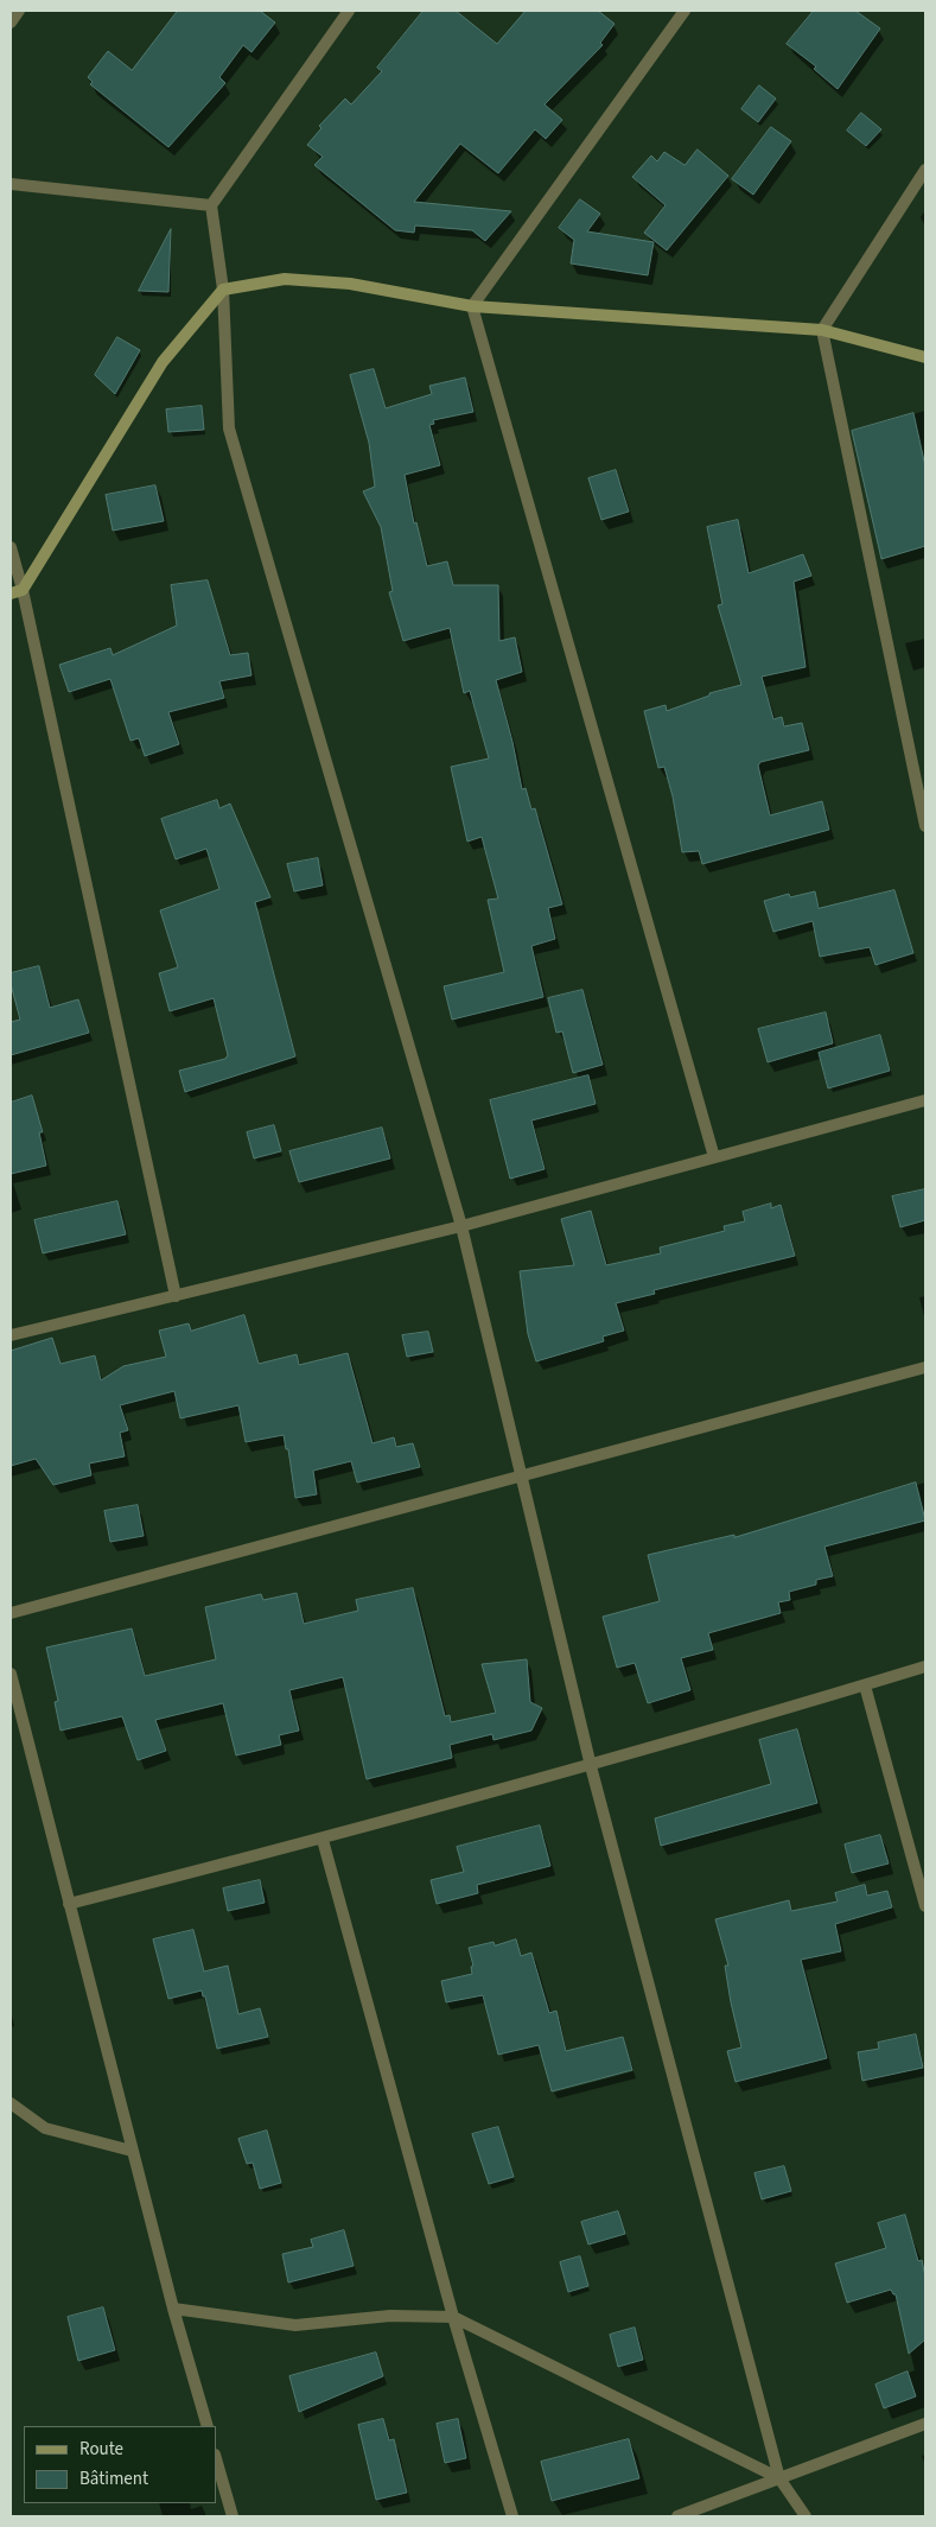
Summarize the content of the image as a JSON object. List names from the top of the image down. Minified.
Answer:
{"legend":["Route","Bâtiment"]}
